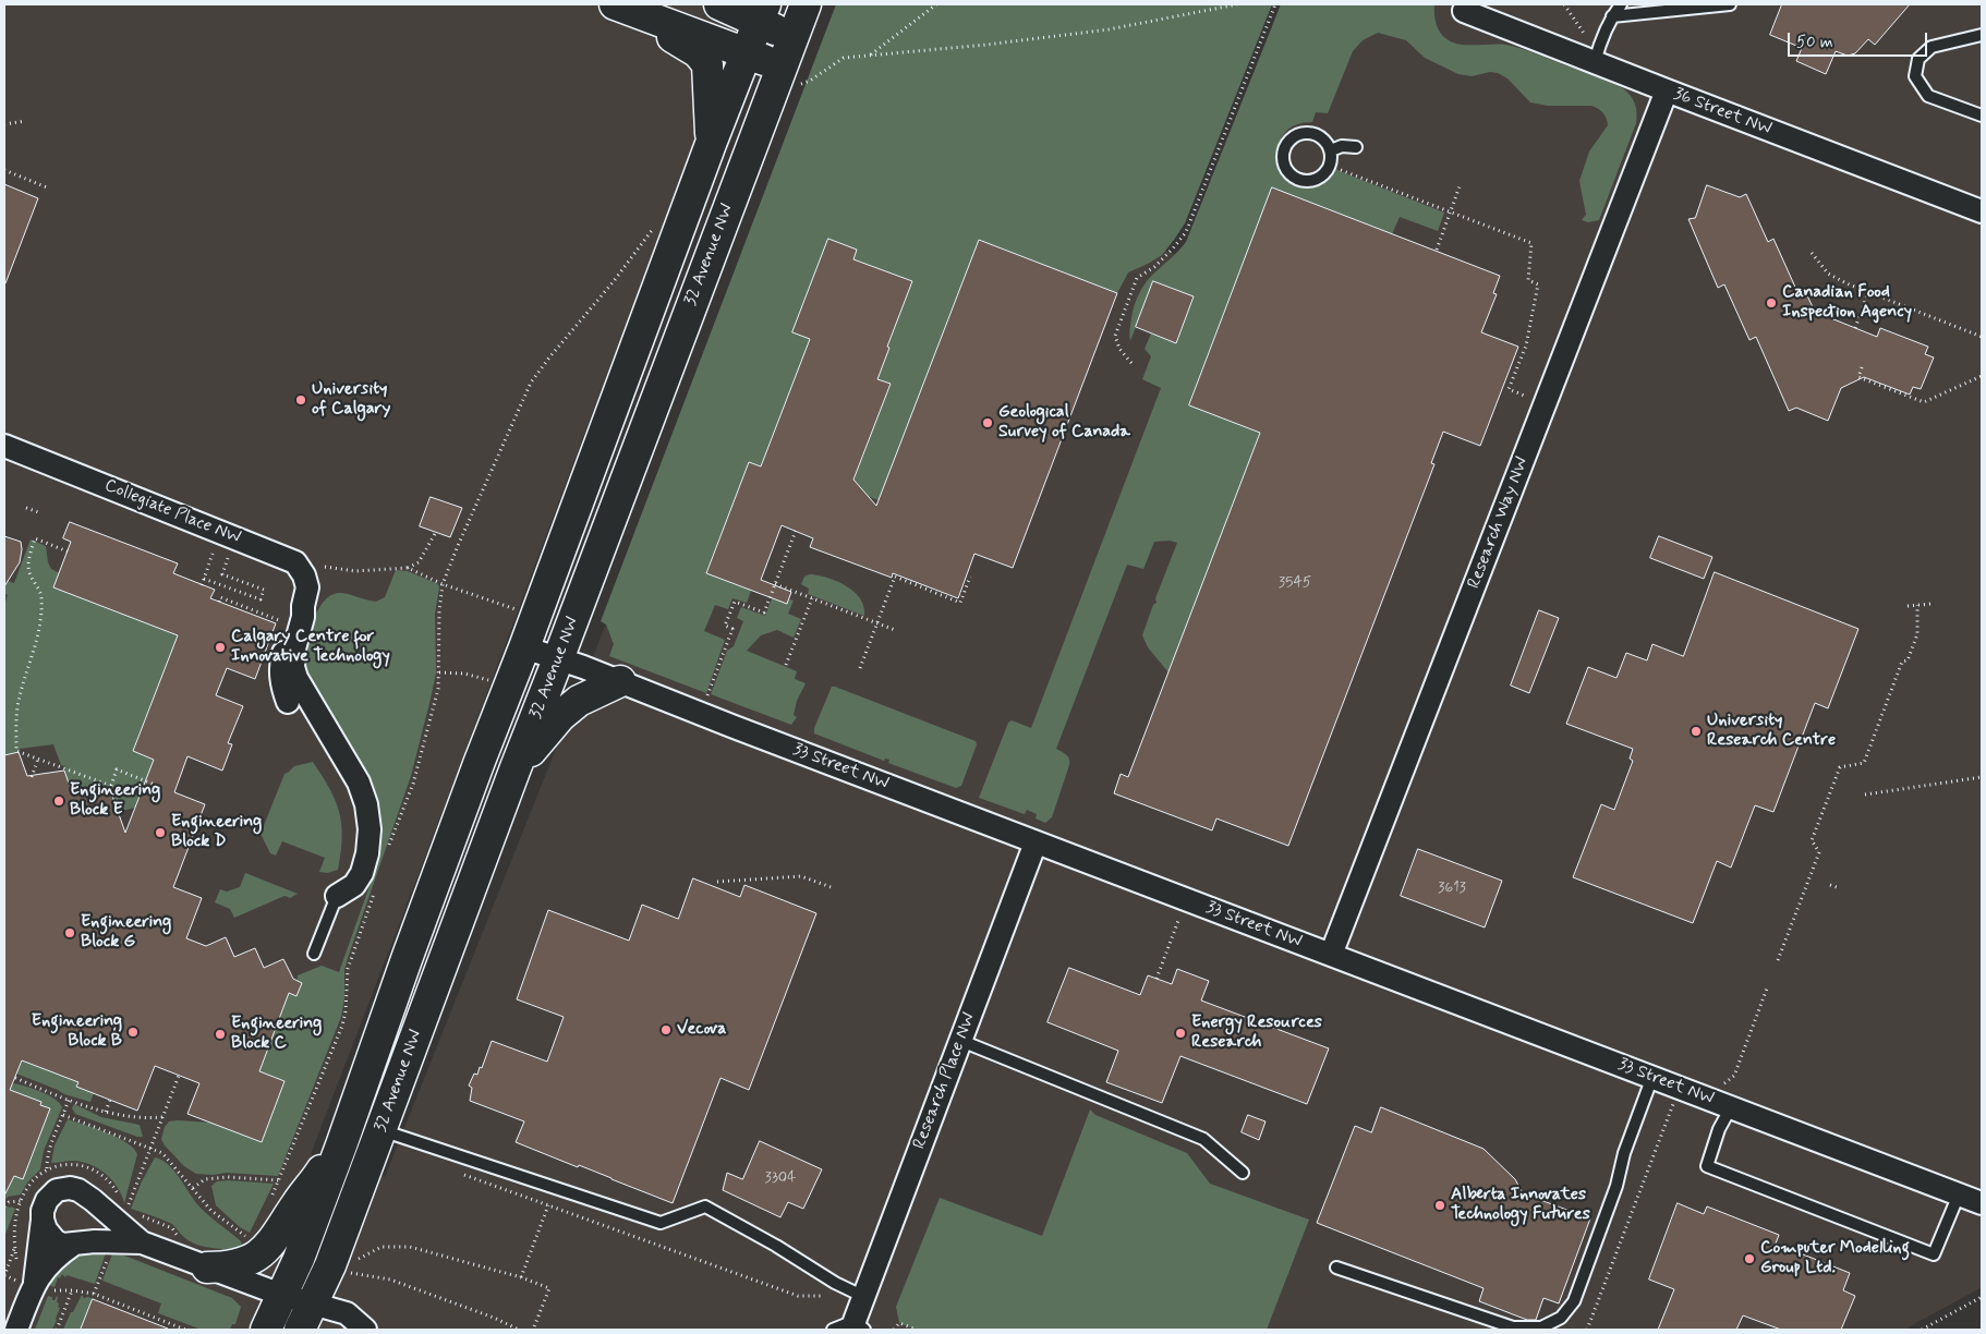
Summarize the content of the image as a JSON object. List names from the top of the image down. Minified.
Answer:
{"streets":{"main road":["32 Avenue NW"],"street":["36 Street NW","Collegiate Place NW","Research Way NW","33 Street NW","Research Place NW"]},"crossings":[["36 Street NW","Research Way NW"],["32 Avenue NW","33 Street NW"],["Research Way NW","33 Street NW"],["33 Street NW","Research Place NW"]],"places":["Canadian Food Inspection Agency","University of Calgary","Geological Survey of Canada","Calgary Centre for Innovative Technology","University Research Centre","Engineering Block E","Engineering Block D","Engineering Block G","Vecova","Engineering Block B","Energy Resources Research","Engineering Block C","Alberta Innovates Technology Futures","Computer Modelling Group Ltd."],"house_numbers":["3545","3613","3304"],"scale_bar":"50 m"}
